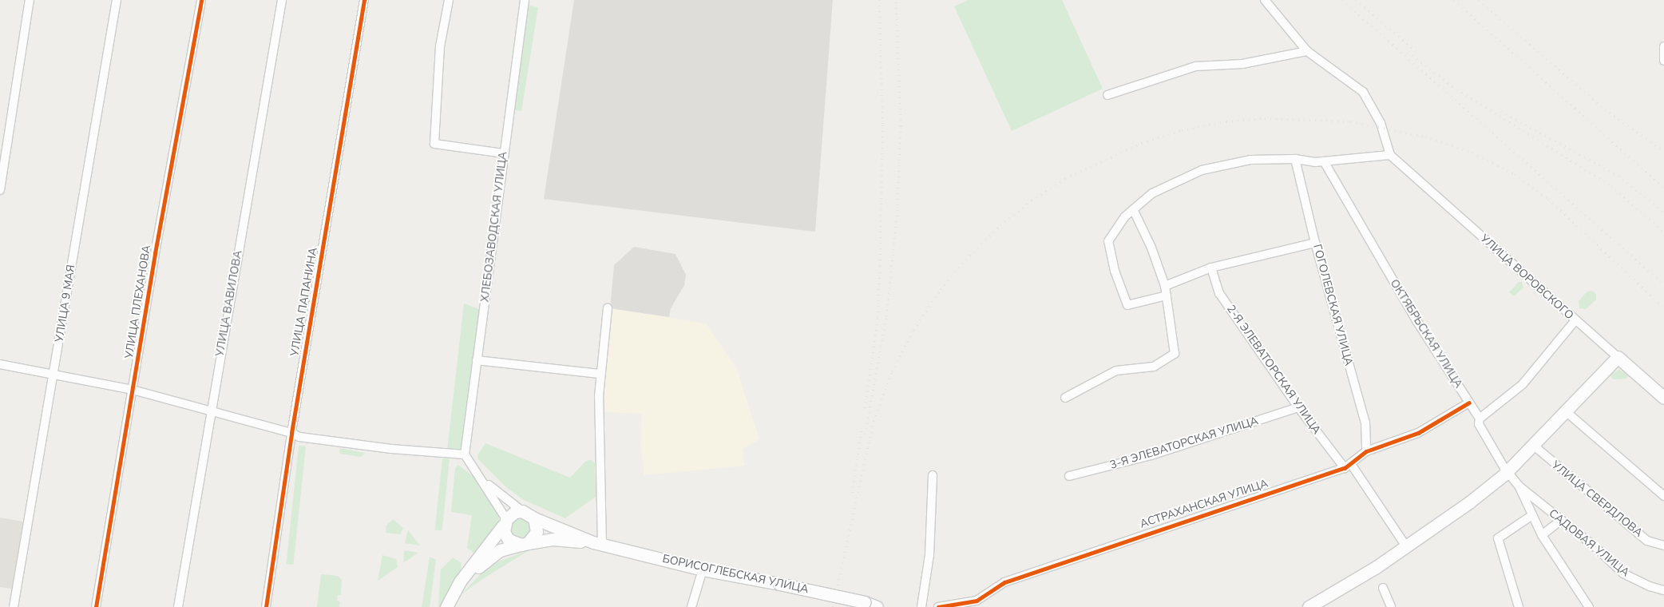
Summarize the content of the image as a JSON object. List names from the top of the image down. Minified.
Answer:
{"streets":{"street":["ХЛЕБОЗАВОДСКАЯ УЛИЦА","УЛИЦА ВОРОВСКОГО","УЛИЦА ПЛЕХАНОВА","УЛИЦА ПАПАНИНА","УЛИЦА 9 МАЯ","УЛИЦА ВАВИЛОВА","ГОГОЛЕВСКАЯ УЛИЦА","ОКТЯБРЬСКАЯ УЛИЦА","2-Я ЭЛЕВАТОРСКАЯ УЛИЦА","3-Я ЭЛЕВАТОРСКАЯ УЛИЦА","УЛИЦА СВЕРДЛОВА","АСТРАХАНСКАЯ УЛИЦА","САДОВАЯ УЛИЦА","БОРИСОГЛЕБСКАЯ УЛИЦА"]},"crossings":[["ГОГОЛЕВСКАЯ УЛИЦА","АСТРАХАНСКАЯ УЛИЦА"],["ОКТЯБРЬСКАЯ УЛИЦА","АСТРАХАНСКАЯ УЛИЦА"],["ОКТЯБРЬСКАЯ УЛИЦА","САДОВАЯ УЛИЦА"],["2-Я ЭЛЕВАТОРСКАЯ УЛИЦА","3-Я ЭЛЕВАТОРСКАЯ УЛИЦА"],["2-Я ЭЛЕВАТОРСКАЯ УЛИЦА","АСТРАХАНСКАЯ УЛИЦА"]]}
